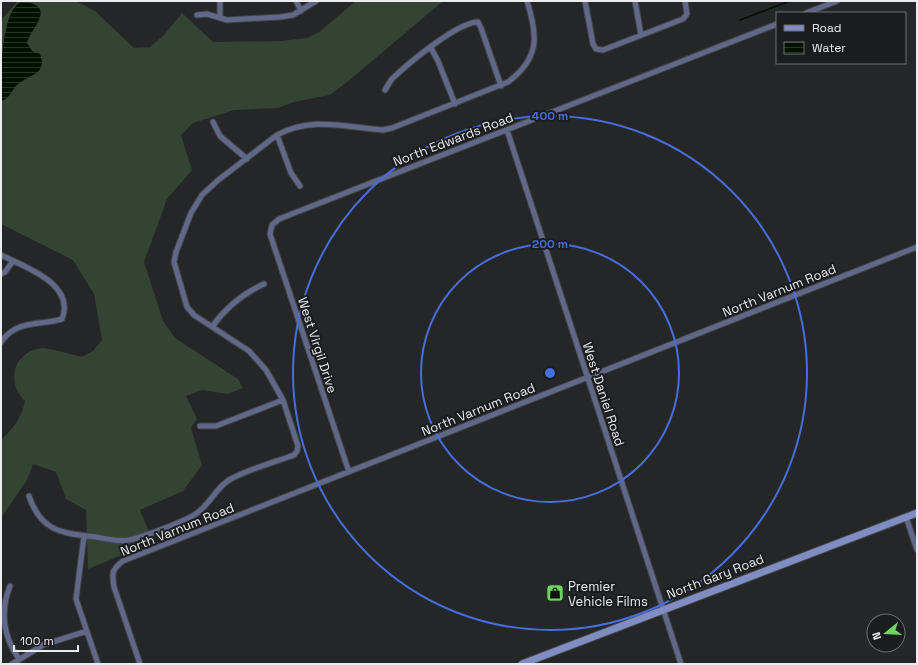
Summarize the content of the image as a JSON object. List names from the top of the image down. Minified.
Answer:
{"streets":{"street":["North Edwards Road","North Varnum Road","West Virgil Drive","West Daniel Road","North Gary Road"]},"crossings":[["North Edwards Road","West Virgil Drive"],["North Edwards Road","West Daniel Road"],["North Varnum Road","West Virgil Drive"],["North Varnum Road","West Daniel Road"],["West Daniel Road","North Gary Road"]],"places":{"shop":["Premier Vehicle Films"]},"legend":["Road","Water"],"scale_bar":"100 m","north":"left","rings":["400 m","200 m"]}
